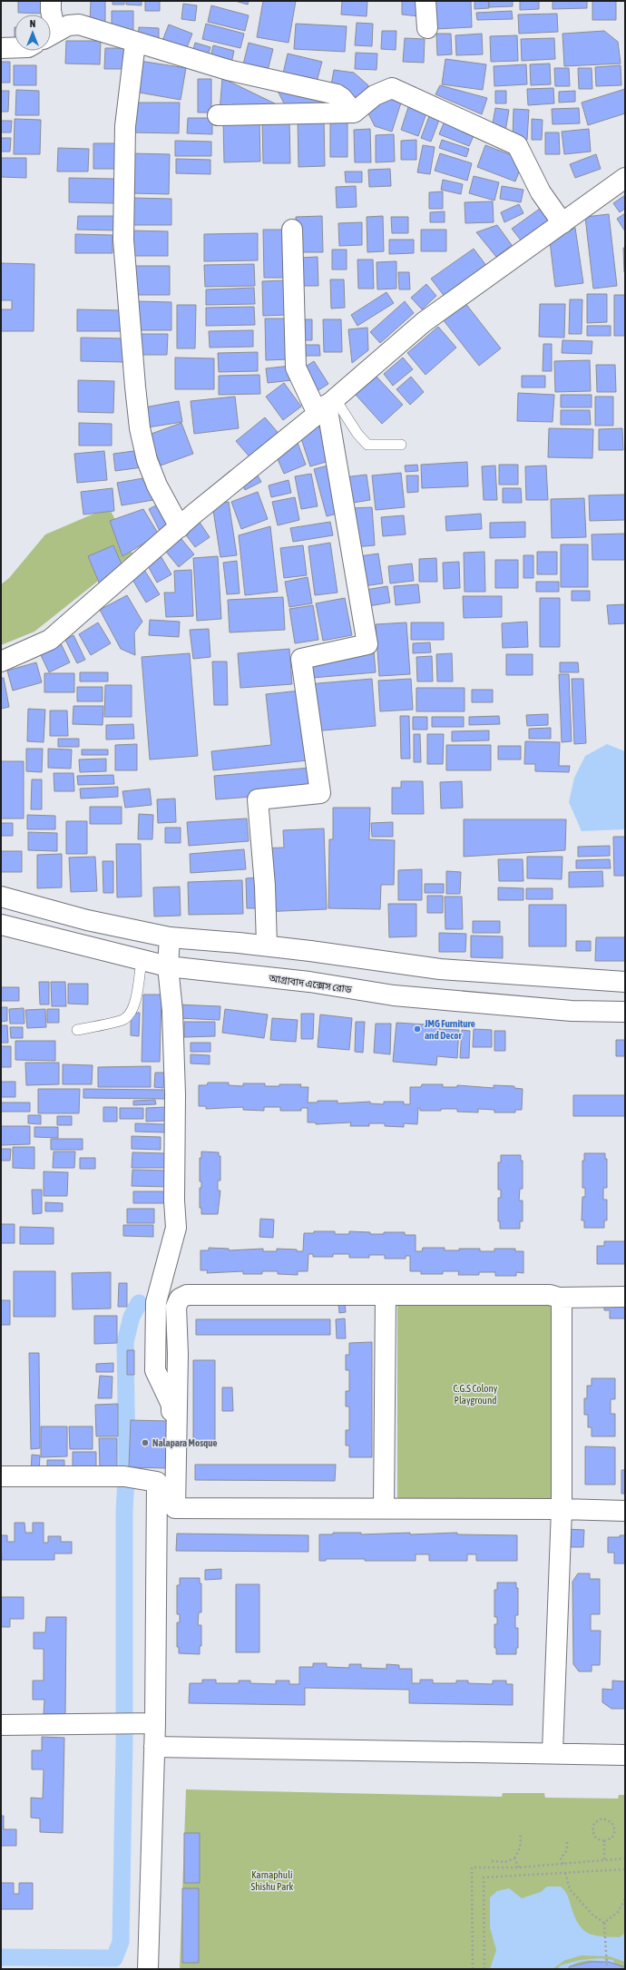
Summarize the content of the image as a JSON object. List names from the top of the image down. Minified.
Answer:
{"streets":{"street":["আগ্রাবাদ এক্সেস রোড"]},"parks":["C.G.S Colony Playground","Karnaphuli Shishu Park"],"places":["JMG Furniture and Decor","Nalapara Mosque"],"north":"top"}
